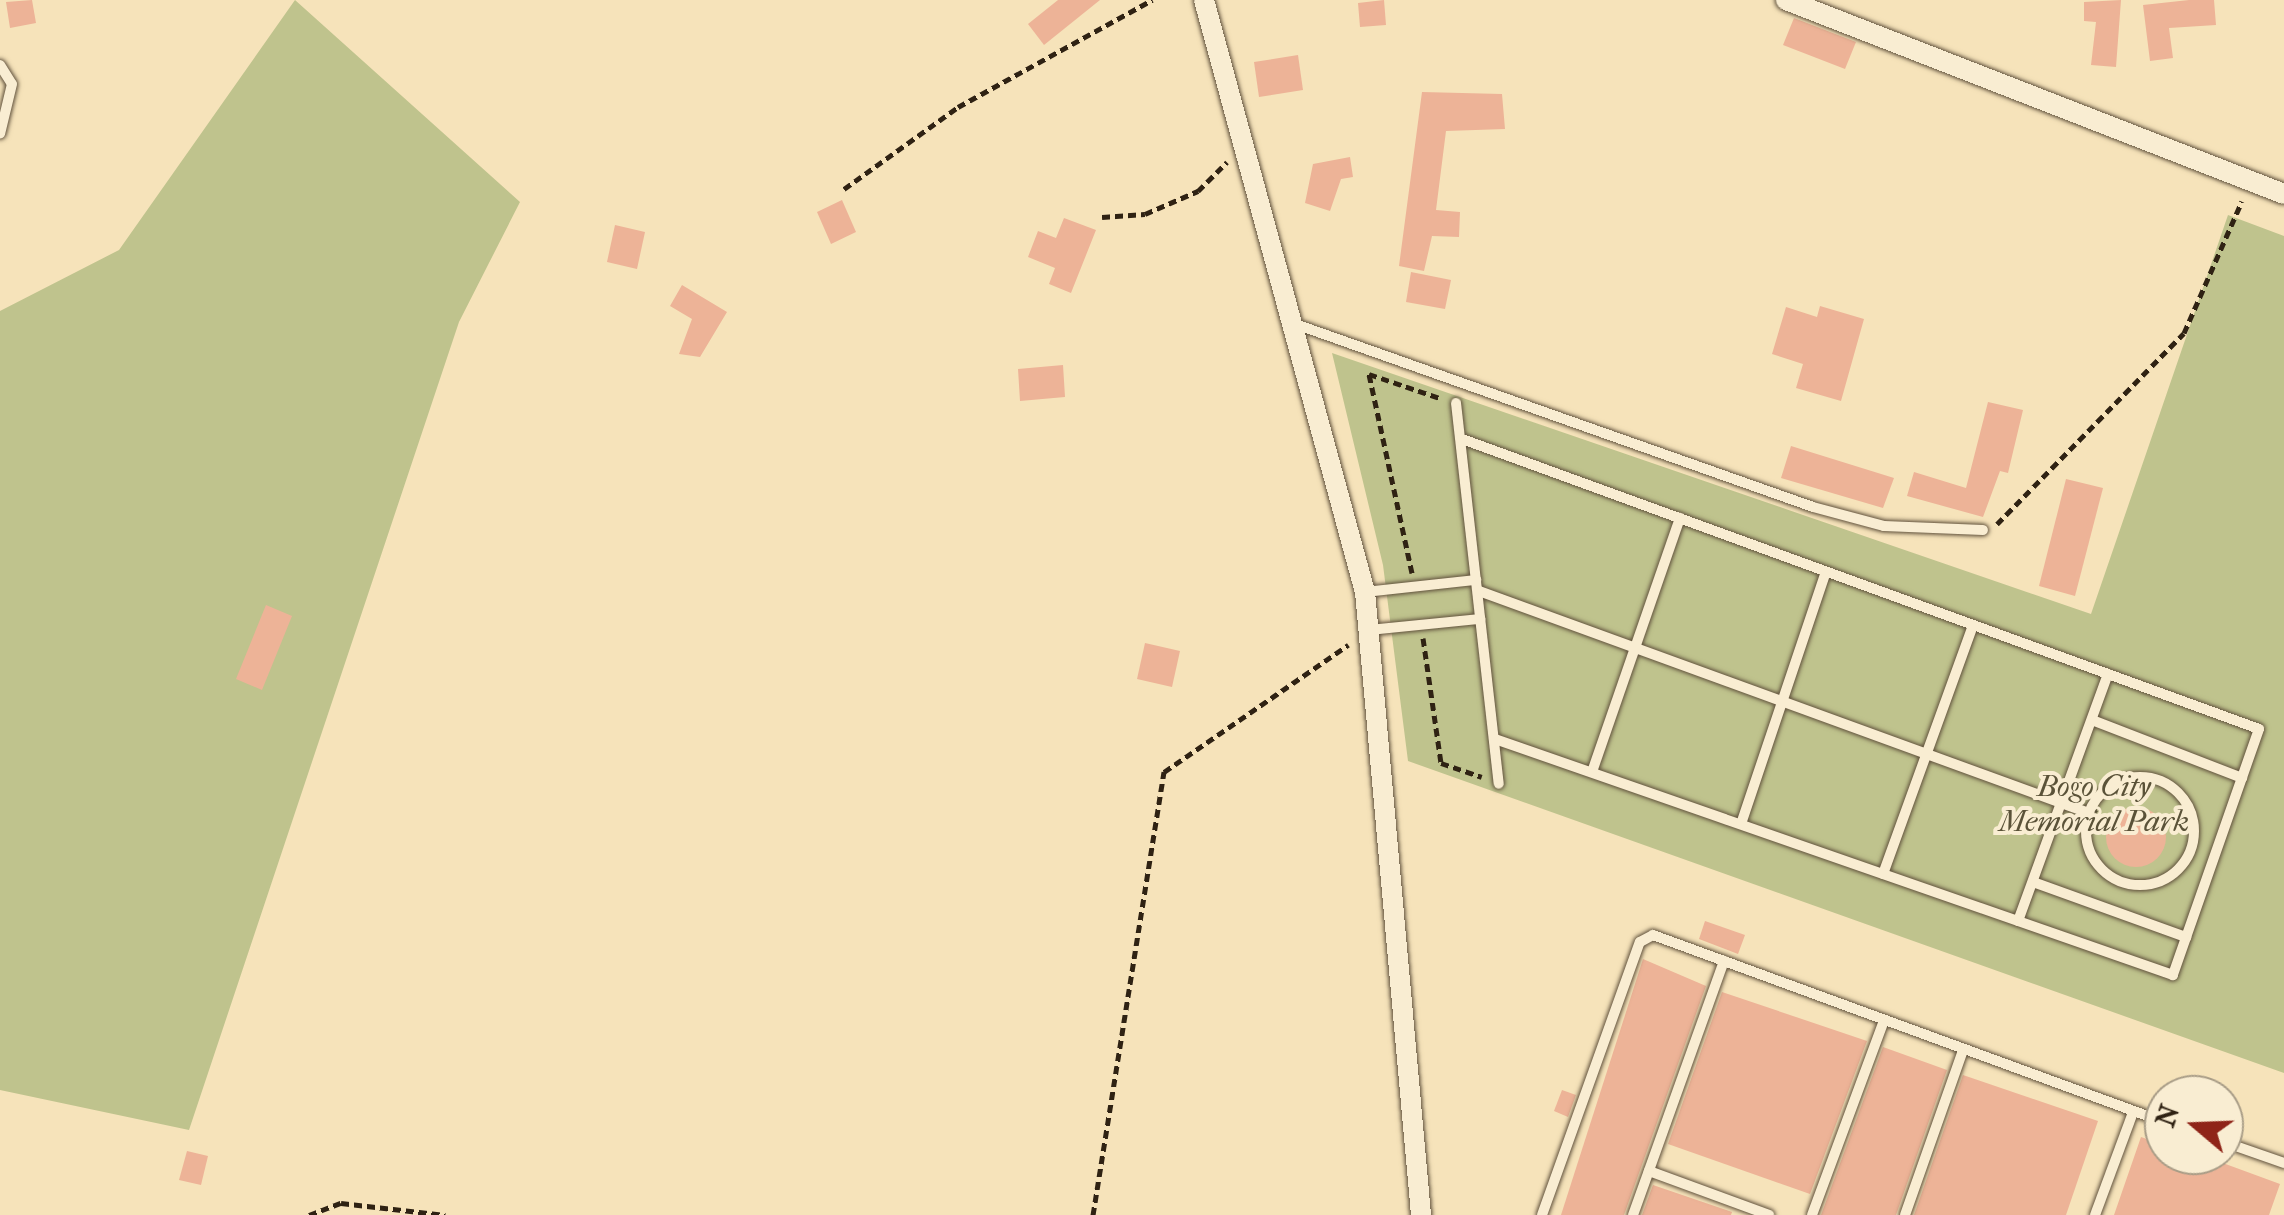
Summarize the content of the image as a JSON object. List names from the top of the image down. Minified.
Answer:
{"parks":["Bogo City Memorial Park"],"north":"left"}
